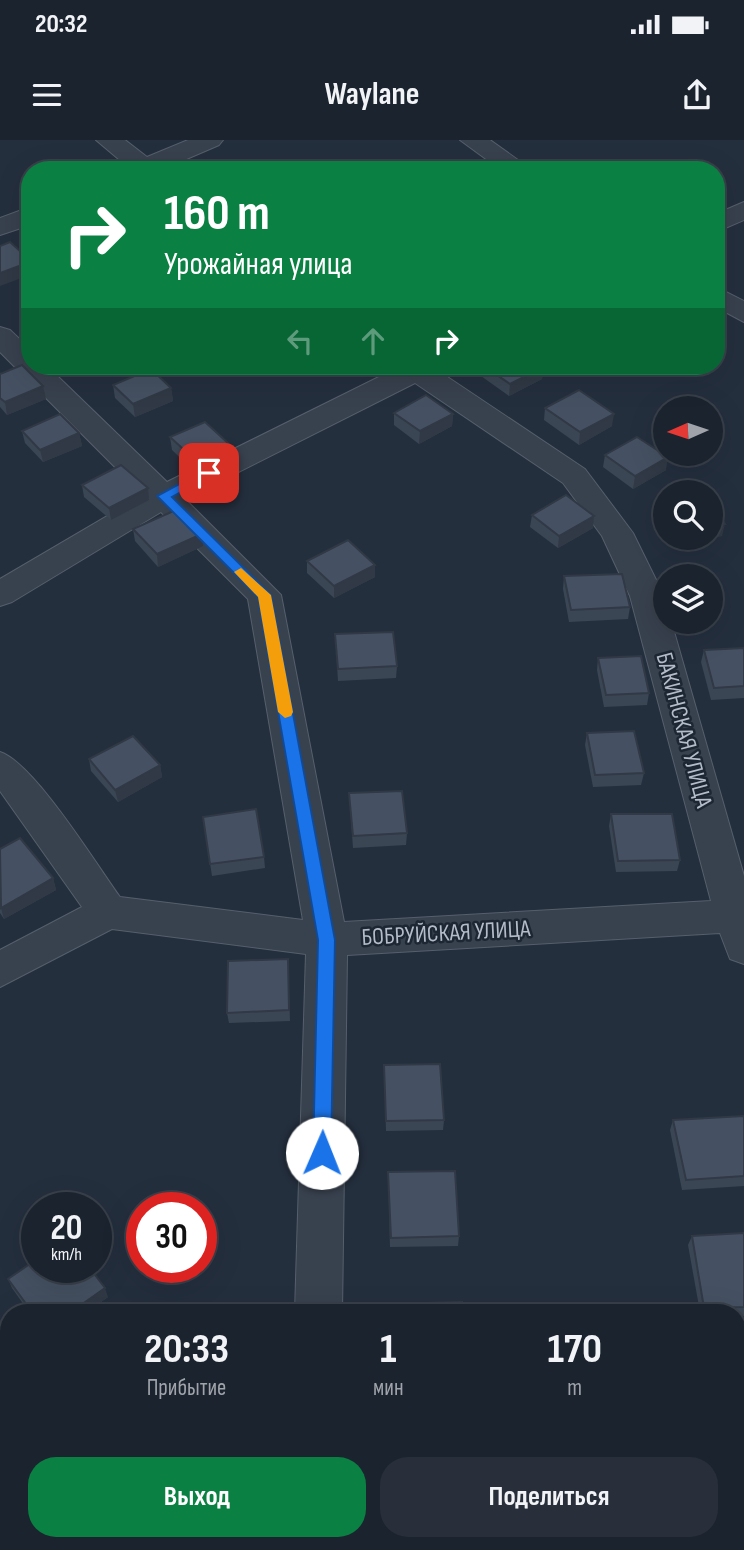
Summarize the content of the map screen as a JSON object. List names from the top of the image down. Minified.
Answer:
{"streets":{"street":["БАКИНСКАЯ УЛИЦА","БОБРУЙСКАЯ УЛИЦА"]},"crossings":[["БАКИНСКАЯ УЛИЦА","БОБРУЙСКАЯ УЛИЦА"]],"north":"left","page":{"status":"20:32","header":"Waylane","turn":["160 m","Урожайная улица"],"speed":"20 km/h","limit":"30","eta":["20:33","Прибытие","1","мин","170","m"],"buttons":["Выход","Поделиться"]}}
